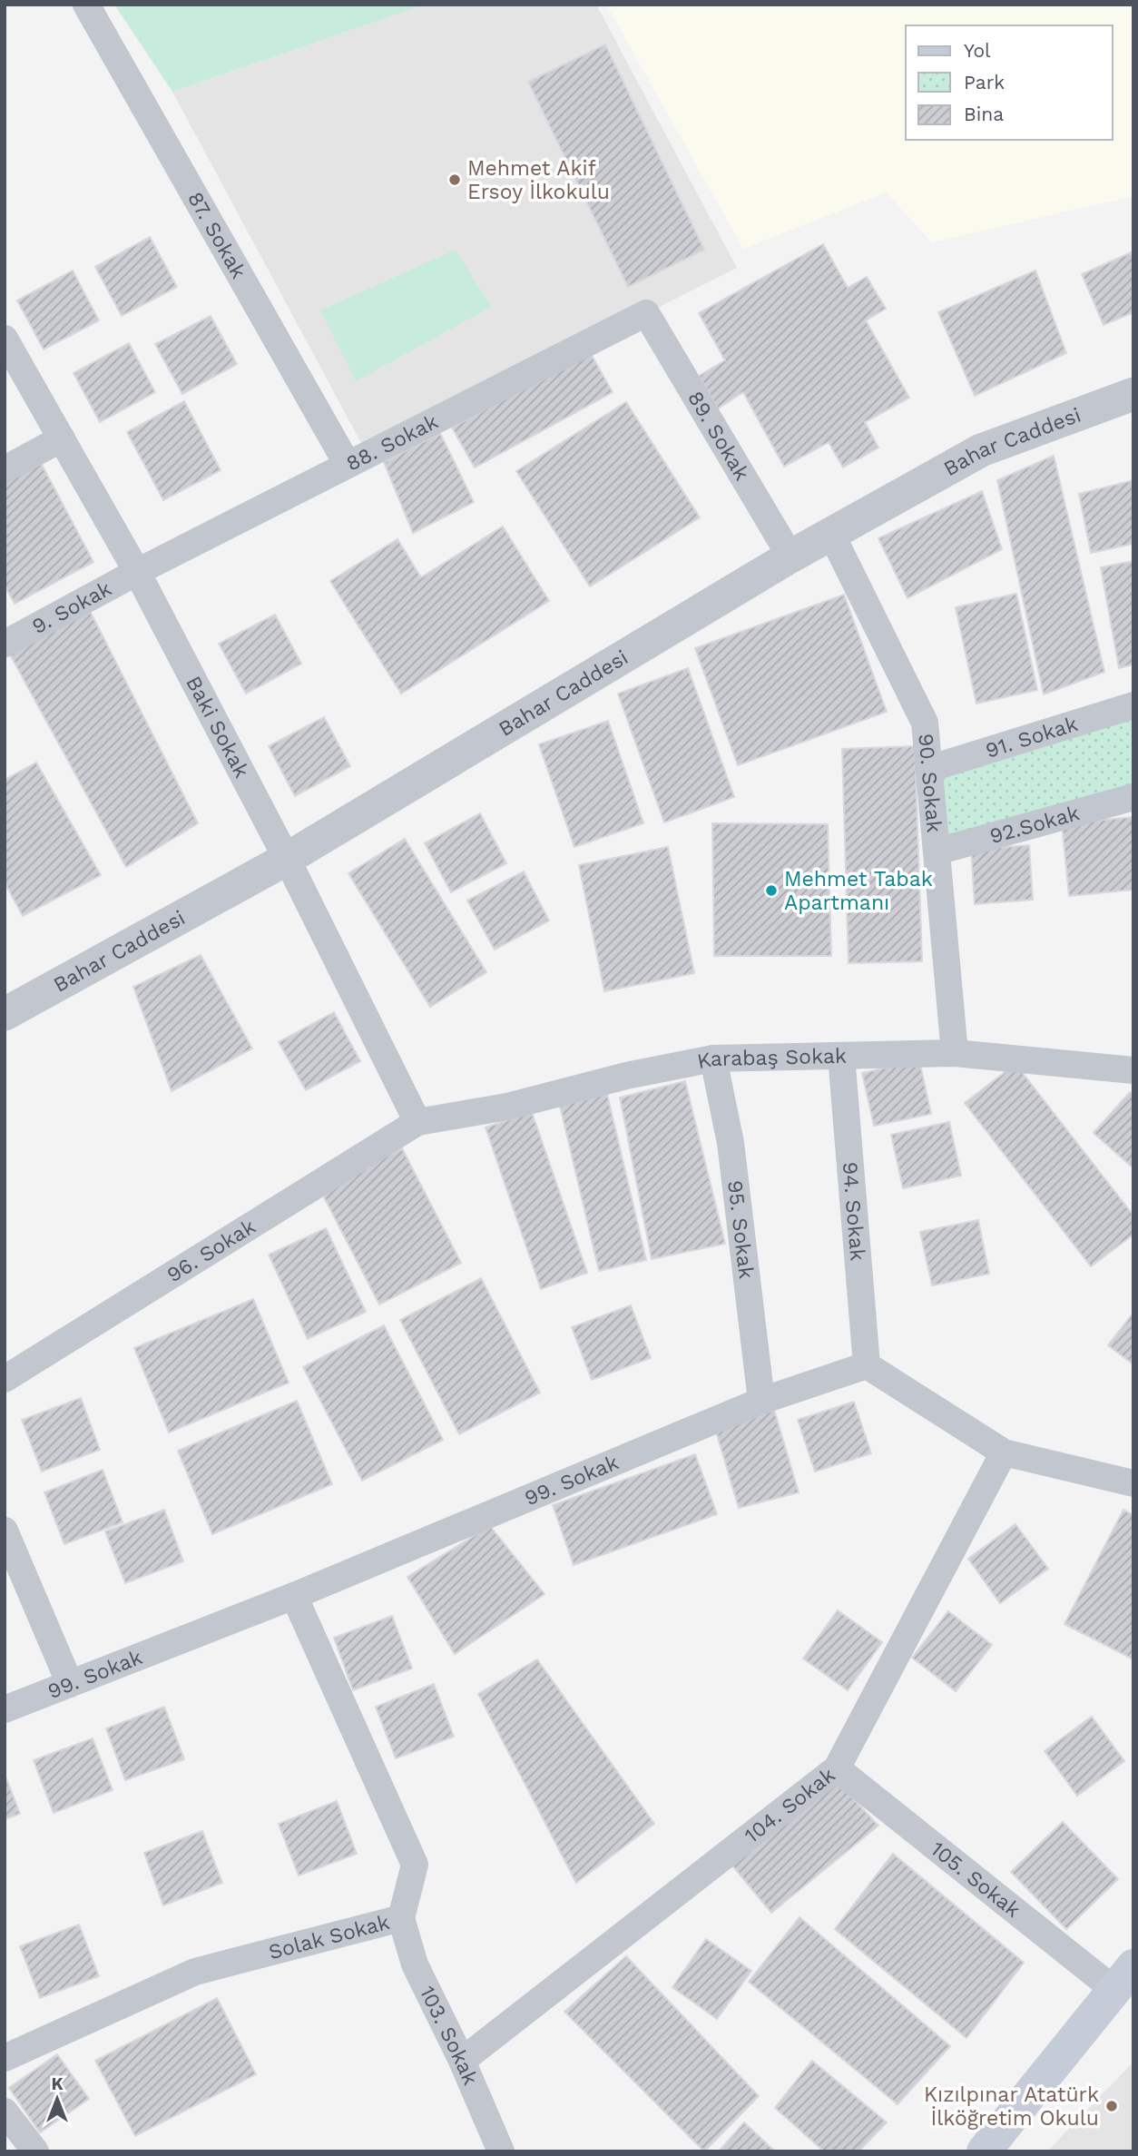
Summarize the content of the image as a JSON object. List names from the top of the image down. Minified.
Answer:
{"streets":{"street":["87. Sokak","89. Sokak","88. Sokak","Bahar Caddesi","9. Sokak","Baki Sokak","91. Sokak","90. Sokak","92.Sokak","Karabaş Sokak","94. Sokak","95. Sokak","96. Sokak","99. Sokak","104. Sokak","105. Sokak","Solak Sokak","103. Sokak"]},"crossings":[["87. Sokak","88. Sokak"],["89. Sokak","88. Sokak"],["89. Sokak","Bahar Caddesi"],["88. Sokak","9. Sokak"],["88. Sokak","Baki Sokak"],["Bahar Caddesi","Baki Sokak"],["Bahar Caddesi","90. Sokak"],["9. Sokak","Baki Sokak"],["Baki Sokak","Karabaş Sokak"],["Baki Sokak","96. Sokak"],["91. Sokak","90. Sokak"],["90. Sokak","92.Sokak"],["90. Sokak","Karabaş Sokak"],["Karabaş Sokak","94. Sokak"],["Karabaş Sokak","95. Sokak"],["Karabaş Sokak","96. Sokak"],["94. Sokak","99. Sokak"],["95. Sokak","99. Sokak"],["99. Sokak","Solak Sokak"],["104. Sokak","105. Sokak"],["104. Sokak","103. Sokak"],["Solak Sokak","103. Sokak"]],"places":["Mehmet Akif Ersoy İlkokulu","Mehmet Tabak Apartmanı","Kızılpınar Atatürk İlköğretim Okulu"],"legend":["Yol","Park","Bina"],"north":"top"}
